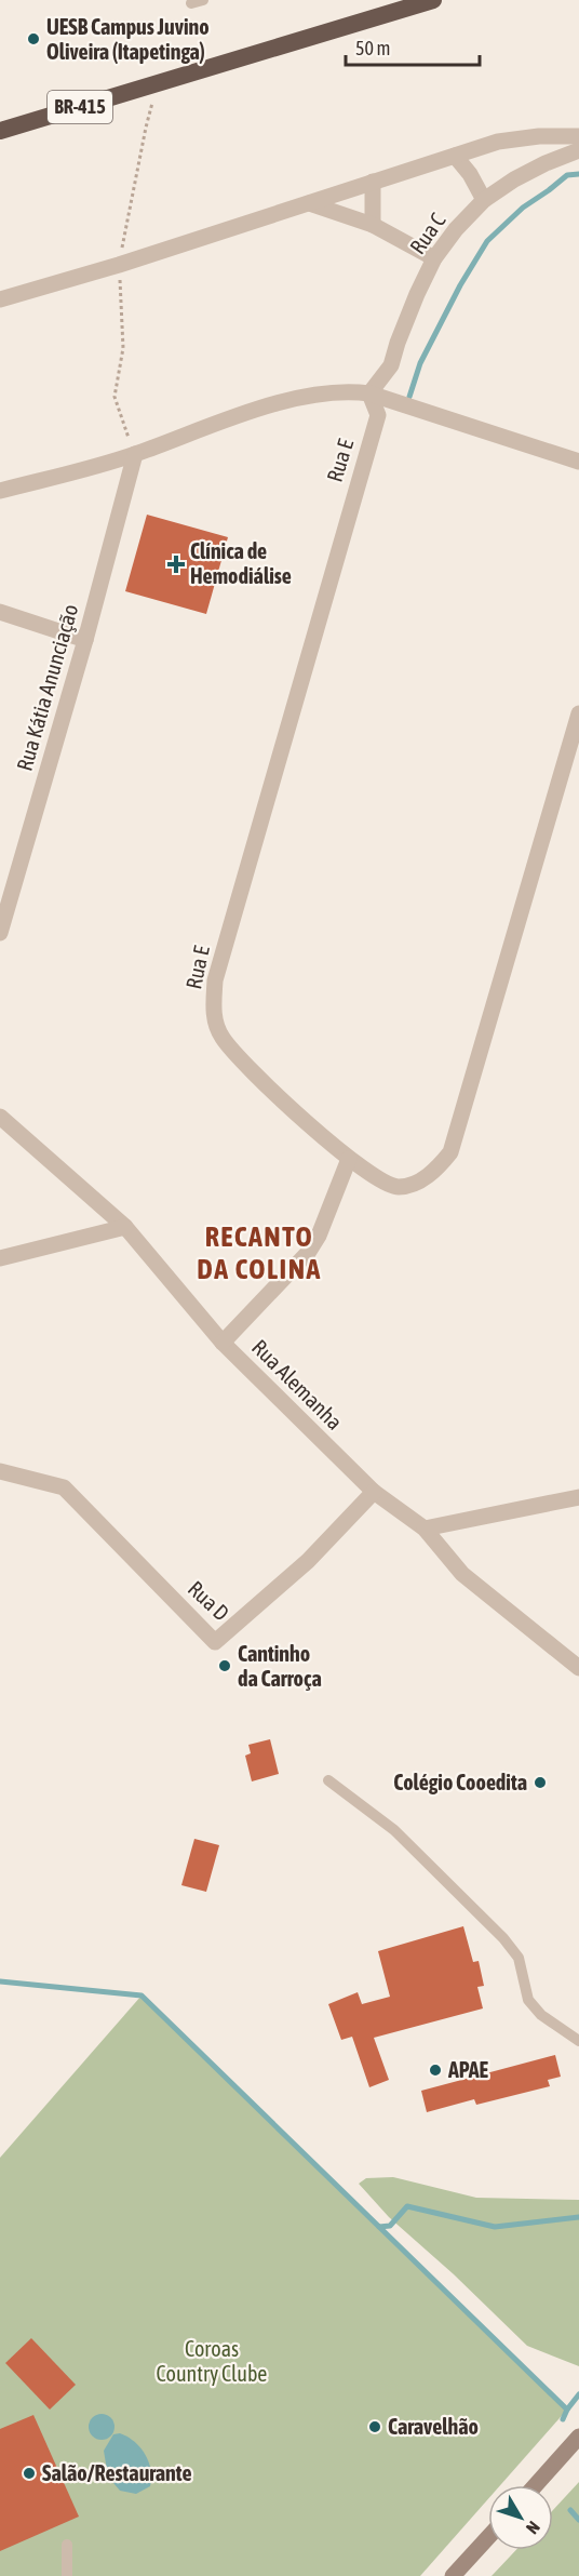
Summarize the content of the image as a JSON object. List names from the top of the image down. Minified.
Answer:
{"streets":{"highway":["BR-415"],"street":["Rua C","Rua E","Rua Kátia Anunciação","Rua Alemanha","Rua D"]},"crossings":[["Rua C","Rua E"],["Rua Alemanha","Rua D"]],"districts":["RECANTO DA COLINA"],"parks":["Coroas Country Clube"],"places":{"other":["UESB Campus Juvino Oliveira (Itapetinga)","Cantinho da Carroça","Colégio Cooedita","APAE","Caravelhão","Salão/Restaurante"],"health":["Clínica de Hemodiálise"]},"scale_bar":"50 m","north":"bottom right"}
